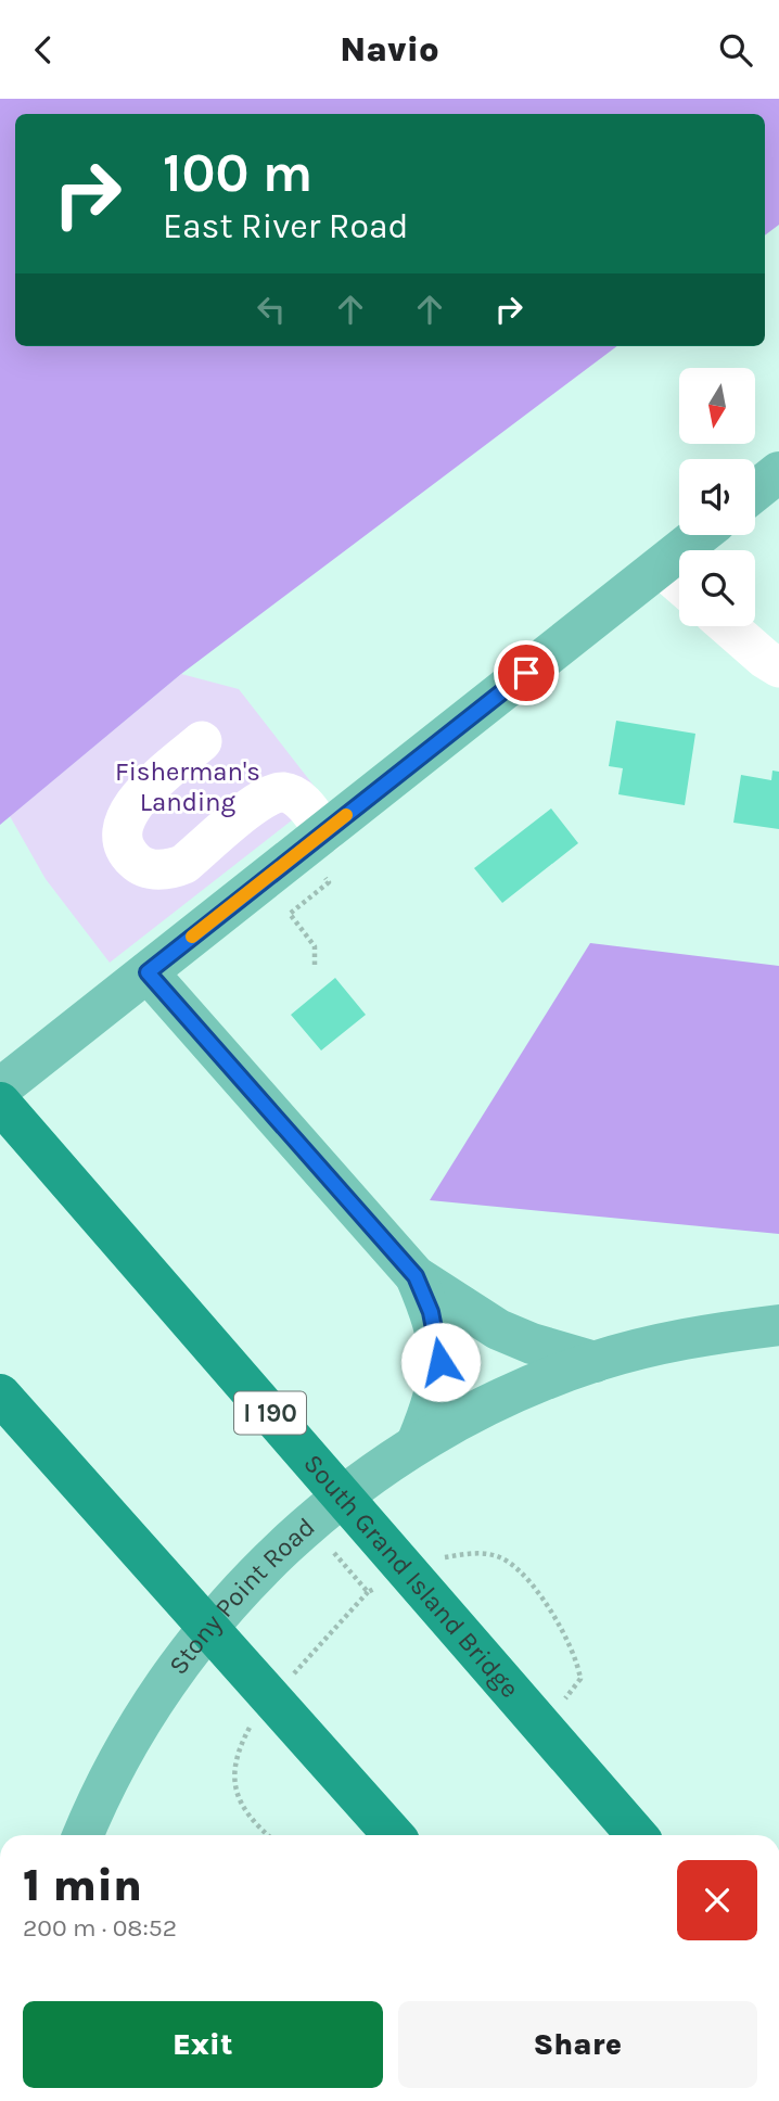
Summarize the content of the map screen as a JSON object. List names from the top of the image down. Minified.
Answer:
{"streets":{"highway":["I 190","South Grand Island Bridge"],"main road":["Stony Point Road"]},"parks":["Fisherman's Landing"],"north":"bottom","page":{"header":"Navio","turn":["100 m","East River Road"],"heading":["1 min","200 m · 08:52"],"buttons":["Exit","Share"]}}
